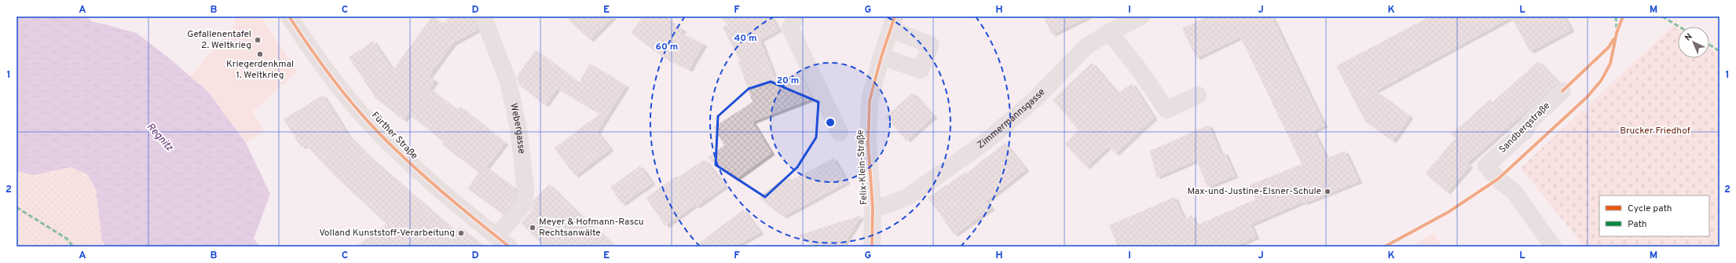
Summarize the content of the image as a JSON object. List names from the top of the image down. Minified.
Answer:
{"streets":{"street":["Zimmermannsgasse","Sandbergstraße","Webergasse","Fürther Straße","Felix-Klein-Straße"]},"crossings":[["Zimmermannsgasse","Felix-Klein-Straße"],["Webergasse","Fürther Straße"]],"water":["Regnitz"],"parks":["Brucker Friedhof"],"places":["Gefallenentafel 2. Weltkrieg","Kriegerdenkmal 1. Weltkrieg","Max-und-Justine-Elsner-Schule","Meyer & Hofmann-Rascu Rechtsanwälte","Volland Kunststoff-Verarbeitung"],"legend":["Cycle path","Path"],"north":"top left","grid":{"columns":["A","B","C","D","E","F","G","H","I","J","K","L","M"],"rows":["1","2"]},"rings":["40 m","60 m","20 m"]}
